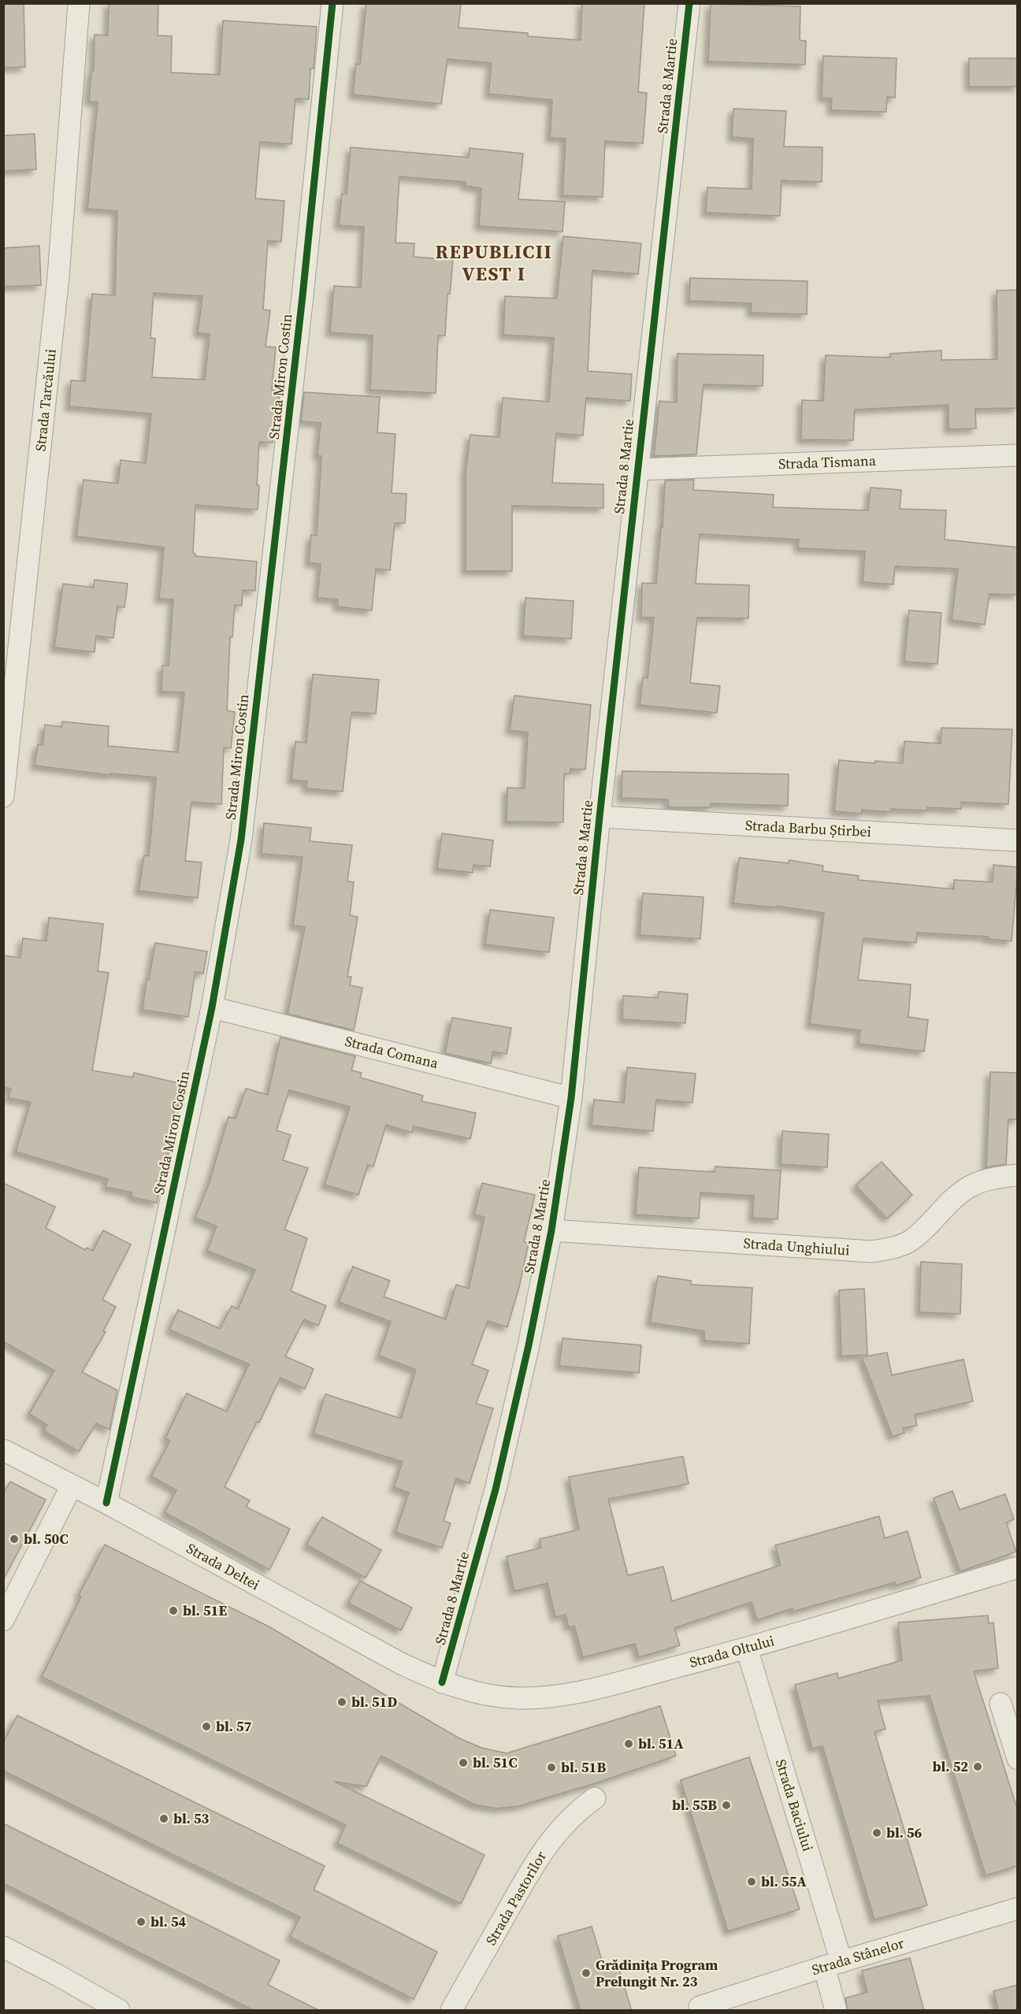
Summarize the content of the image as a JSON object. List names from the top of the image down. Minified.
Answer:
{"streets":{"street":["Strada 8 Martie","Strada Miron Costin","Strada Tarcăului","Strada Tismana","Strada Barbu Știrbei","Strada Comana","Strada Unghiului","Strada Deltei","Strada Oltului","Strada Baciului","Strada Pastorilor","Strada Stânelor"]},"crossings":[["Strada 8 Martie","Strada Tismana"],["Strada 8 Martie","Strada Barbu Știrbei"],["Strada 8 Martie","Strada Comana"],["Strada 8 Martie","Strada Unghiului"],["Strada 8 Martie","Strada Deltei"],["Strada 8 Martie","Strada Oltului"],["Strada Miron Costin","Strada Comana"],["Strada Miron Costin","Strada Deltei"],["Strada Deltei","Strada Oltului"],["Strada Oltului","Strada Baciului"],["Strada Baciului","Strada Stânelor"]],"districts":["REPUBLICII VEST I"],"places":["bl. 50C","bl. 51E","bl. 51D","bl. 57","bl. 51A","bl. 51C","bl. 52","bl. 51B","bl. 55B","bl. 53","bl. 56","bl. 55A","bl. 54","Grădinița Program Prelungit Nr. 23"]}
